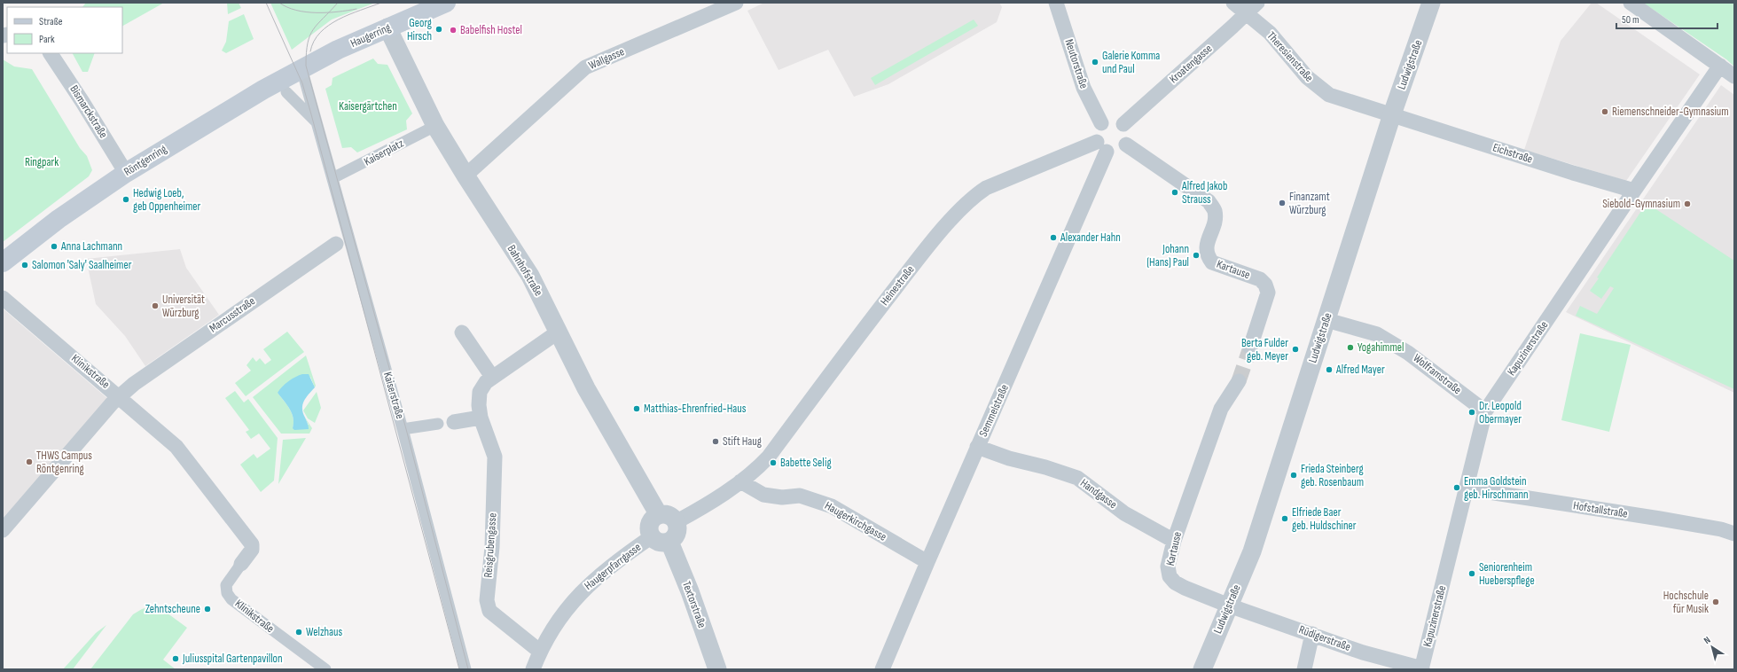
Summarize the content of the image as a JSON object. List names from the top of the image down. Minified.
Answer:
{"streets":{"main road":["Haugerring","Röntgenring"],"street":["Theresienstraße","Wallgasse","Neutorstraße","Kroatengasse","Ludwigstraße","Bismarckstraße","Kaiserplatz","Eichstraße","Kartause","Bahnhofstraße","Heinestraße","Marcusstraße","Kapuzinerstraße","Klinikstraße","Wolframstraße","Kaiserstraße","Semmelstraße","Handgasse","Hofstallstraße","Haugerkirchgasse","Reisgrubengasse","Haugerpfarrgasse","Textorstraße","Rüdigerstraße"]},"crossings":[["Haugerring","Röntgenring"],["Haugerring","Bahnhofstraße"],["Haugerring","Kaiserstraße"],["Theresienstraße","Kroatengasse"],["Theresienstraße","Ludwigstraße"],["Theresienstraße","Eichstraße"],["Wallgasse","Bahnhofstraße"],["Neutorstraße","Kroatengasse"],["Neutorstraße","Kartause"],["Neutorstraße","Heinestraße"],["Neutorstraße","Semmelstraße"],["Kroatengasse","Kartause"],["Kroatengasse","Heinestraße"],["Kroatengasse","Semmelstraße"],["Ludwigstraße","Eichstraße"],["Ludwigstraße","Kartause"],["Ludwigstraße","Wolframstraße"],["Ludwigstraße","Rüdigerstraße"],["Bismarckstraße","Röntgenring"],["Kaiserplatz","Bahnhofstraße"],["Kaiserplatz","Kaiserstraße"],["Eichstraße","Kapuzinerstraße"],["Röntgenring","Kaiserstraße"],["Kartause","Heinestraße"],["Kartause","Semmelstraße"],["Kartause","Handgasse"],["Kartause","Rüdigerstraße"],["Bahnhofstraße","Reisgrubengasse"],["Bahnhofstraße","Haugerpfarrgasse"],["Bahnhofstraße","Textorstraße"],["Heinestraße","Semmelstraße"],["Heinestraße","Haugerkirchgasse"],["Marcusstraße","Klinikstraße"],["Marcusstraße","Kaiserstraße"],["Kapuzinerstraße","Wolframstraße"],["Kapuzinerstraße","Hofstallstraße"],["Kapuzinerstraße","Rüdigerstraße"],["Semmelstraße","Handgasse"],["Semmelstraße","Haugerkirchgasse"],["Reisgrubengasse","Haugerpfarrgasse"],["Haugerpfarrgasse","Textorstraße"]],"parks":["Kaisergärtchen","Ringpark"],"places":["Georg Hirsch","Babelfish Hostel","Galerie Komma und Paul","Riemenschneider-Gymnasium","Alfred Jakob Strauss","Hedwig Loeb, geb Oppenheimer","Finanzamt Würzburg","Siebold-Gymnasium","Alexander Hahn","Anna Lachmann","Johann (Hans) Paul","Salomon 'Saly' Saalheimer","Universität Würzburg","Yogahimmel","Berta Fulder geb. Meyer","Alfred Mayer","Matthias-Ehrenfried-Haus","Dr. Leopold Obermayer","Stift Haug","THWS Campus Röntgenring","Babette Selig","Frieda Steinberg geb. Rosenbaum","Emma Goldstein geb. Hirschmann","Elfriede Baer geb. Huldschiner","Seniorenheim Hueberspflege","Hochschule für Musik","Zehntscheune","Welzhaus","Juliusspital Gartenpavillon"],"legend":["Straße","Park"],"scale_bar":"50 m","north":"top left"}
